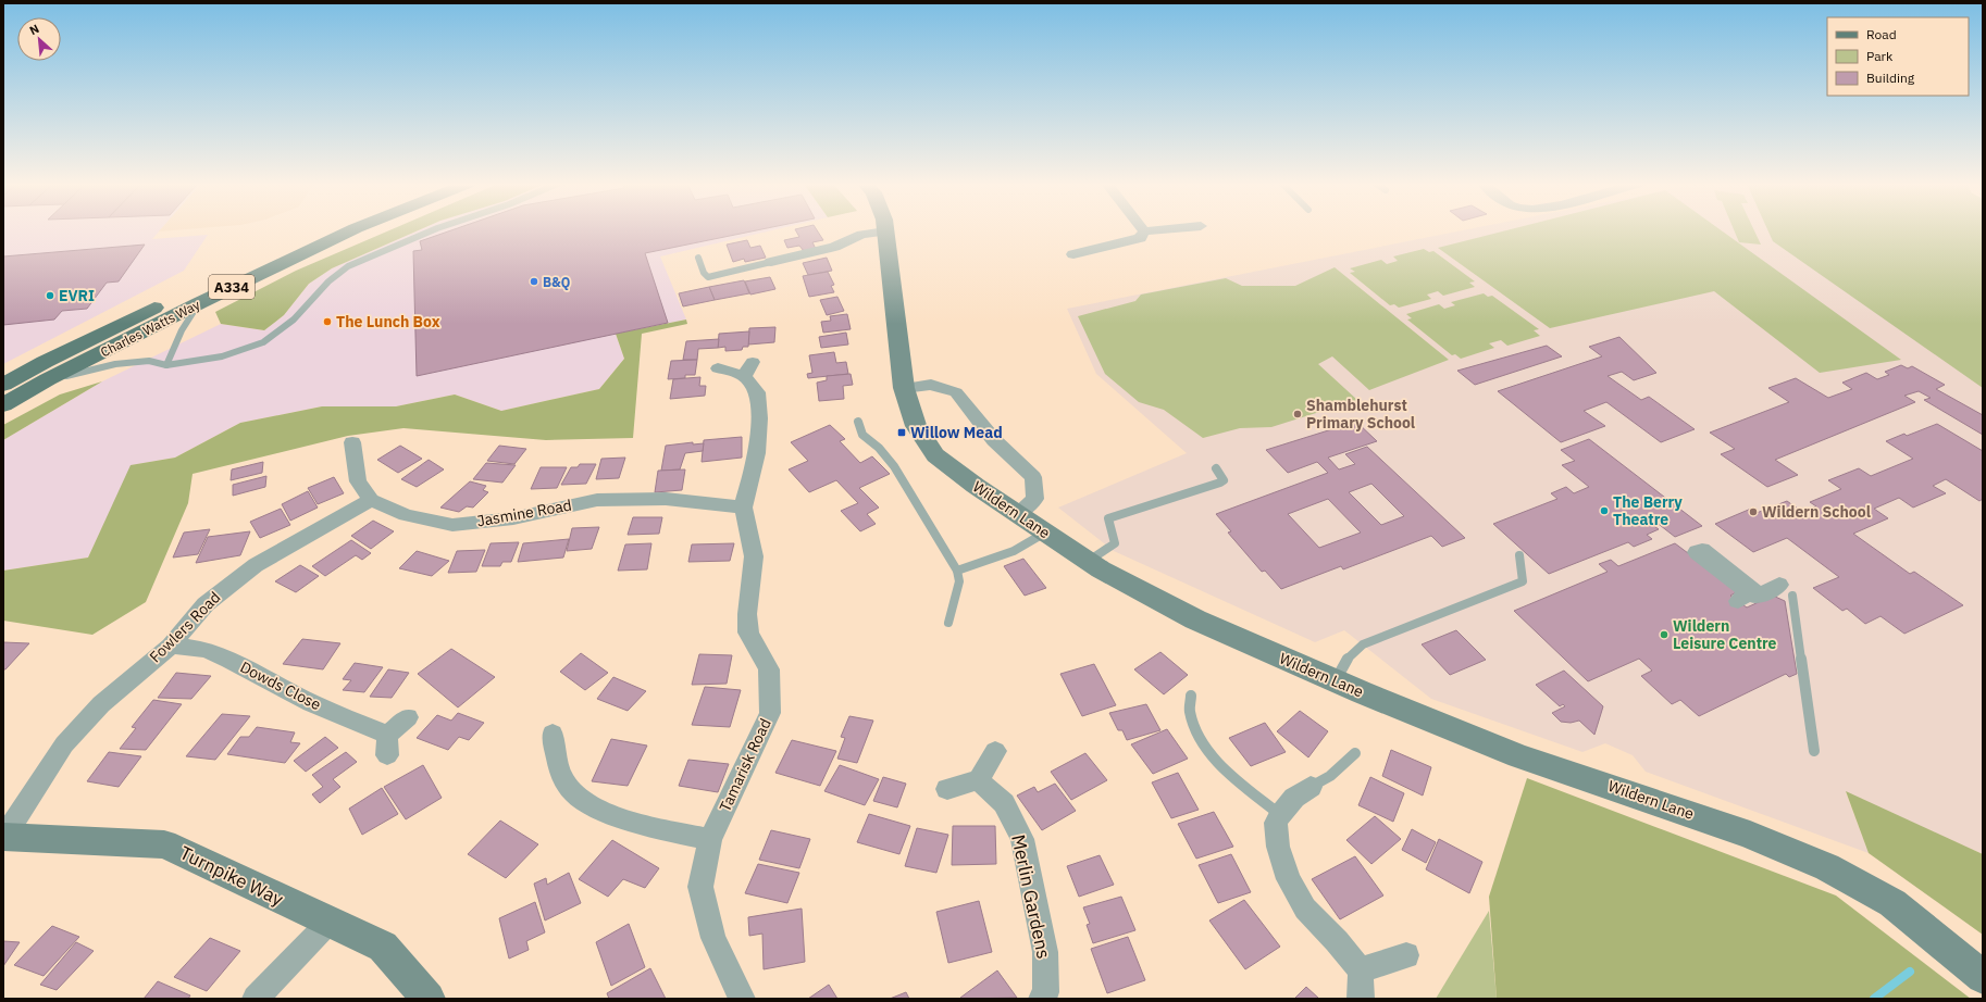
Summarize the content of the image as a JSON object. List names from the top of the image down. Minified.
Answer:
{"streets":{"main road":["A334","Charles Watts Way"],"street":["Wildern Lane","Jasmine Road","Fowlers Road","Dowds Close","Tamarisk Road","Turnpike Way","Merlin Gardens"]},"crossings":[["Jasmine Road","Fowlers Road"],["Jasmine Road","Tamarisk Road"],["Fowlers Road","Dowds Close"],["Fowlers Road","Turnpike Way"]],"places":{"other":["B&Q","EVRI","The Lunch Box","Shamblehurst Primary School","The Berry Theatre","Wildern School","Wildern Leisure Centre"],"transit":["Willow Mead"]},"legend":["Road","Park","Building"],"north":"top left"}
